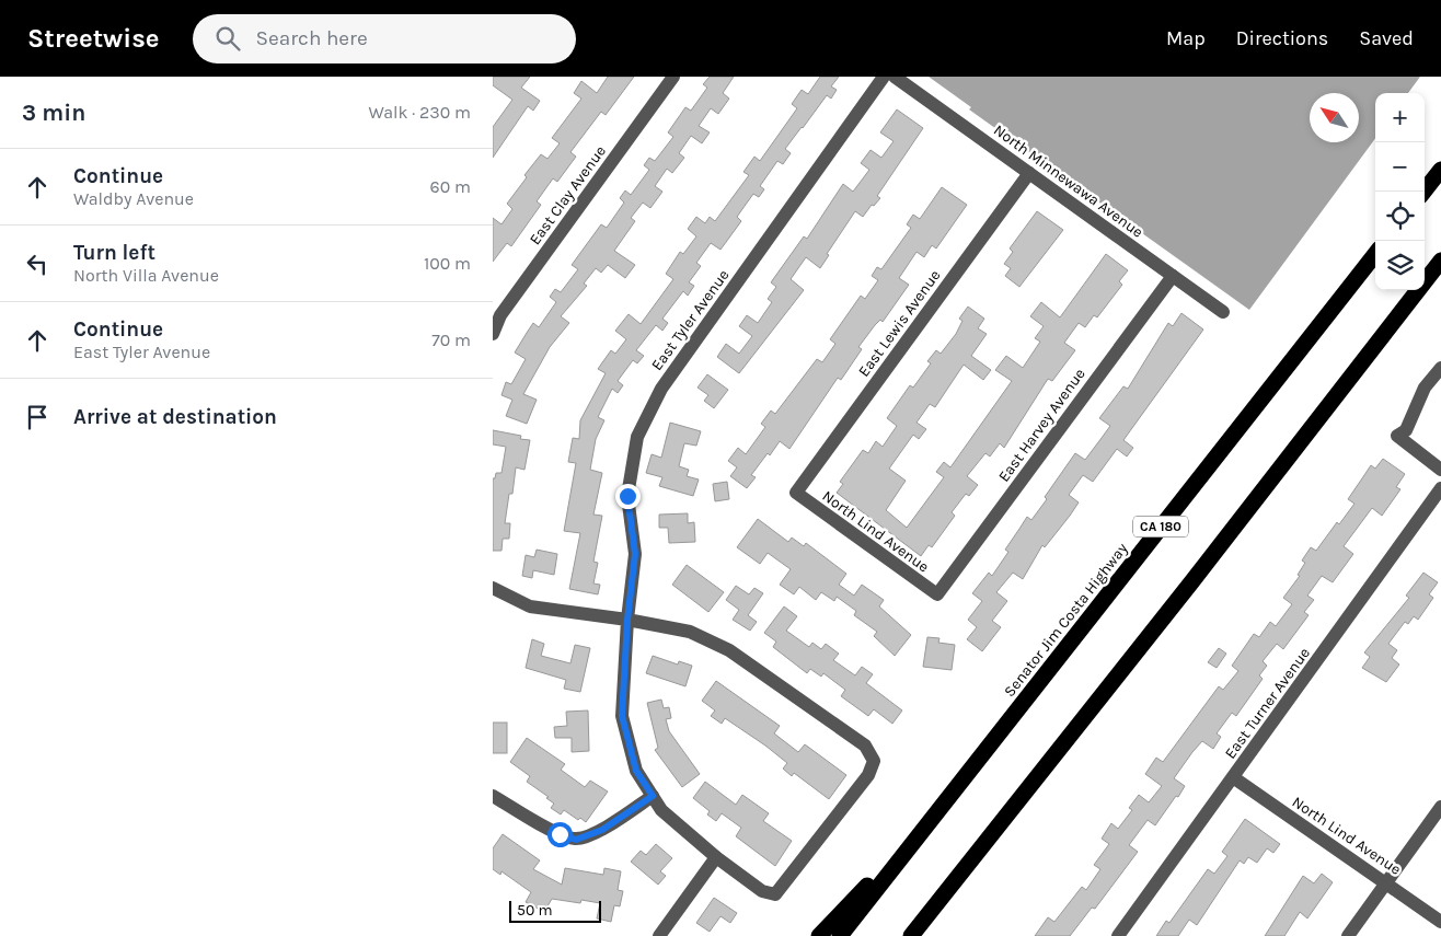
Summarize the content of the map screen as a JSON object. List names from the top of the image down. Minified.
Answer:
{"streets":{"highway":["CA 180","Senator Jim Costa Highway"],"street":["North Minnewawa Avenue","East Clay Avenue","East Tyler Avenue","East Lewis Avenue","East Harvey Avenue","North Lind Avenue","East Turner Avenue"]},"crossings":[["North Minnewawa Avenue","East Lewis Avenue"],["North Minnewawa Avenue","East Harvey Avenue"],["East Lewis Avenue","North Lind Avenue"],["East Harvey Avenue","North Lind Avenue"],["North Lind Avenue","East Turner Avenue"]],"scale_bar":"50 m","north":"top left","page":{"header":"Streetwise","search":"Search here","nav":["Map","Directions","Saved"],"heading":["3 min","Walk · 230 m"],"map_buttons":["+","−"],"list":[["Continue","Waldby Avenue","60 m"],["Turn left","North Villa Avenue","100 m"],["Continue","East Tyler Avenue","70 m"],"Arrive at destination"],"scale":"50 m"}}
